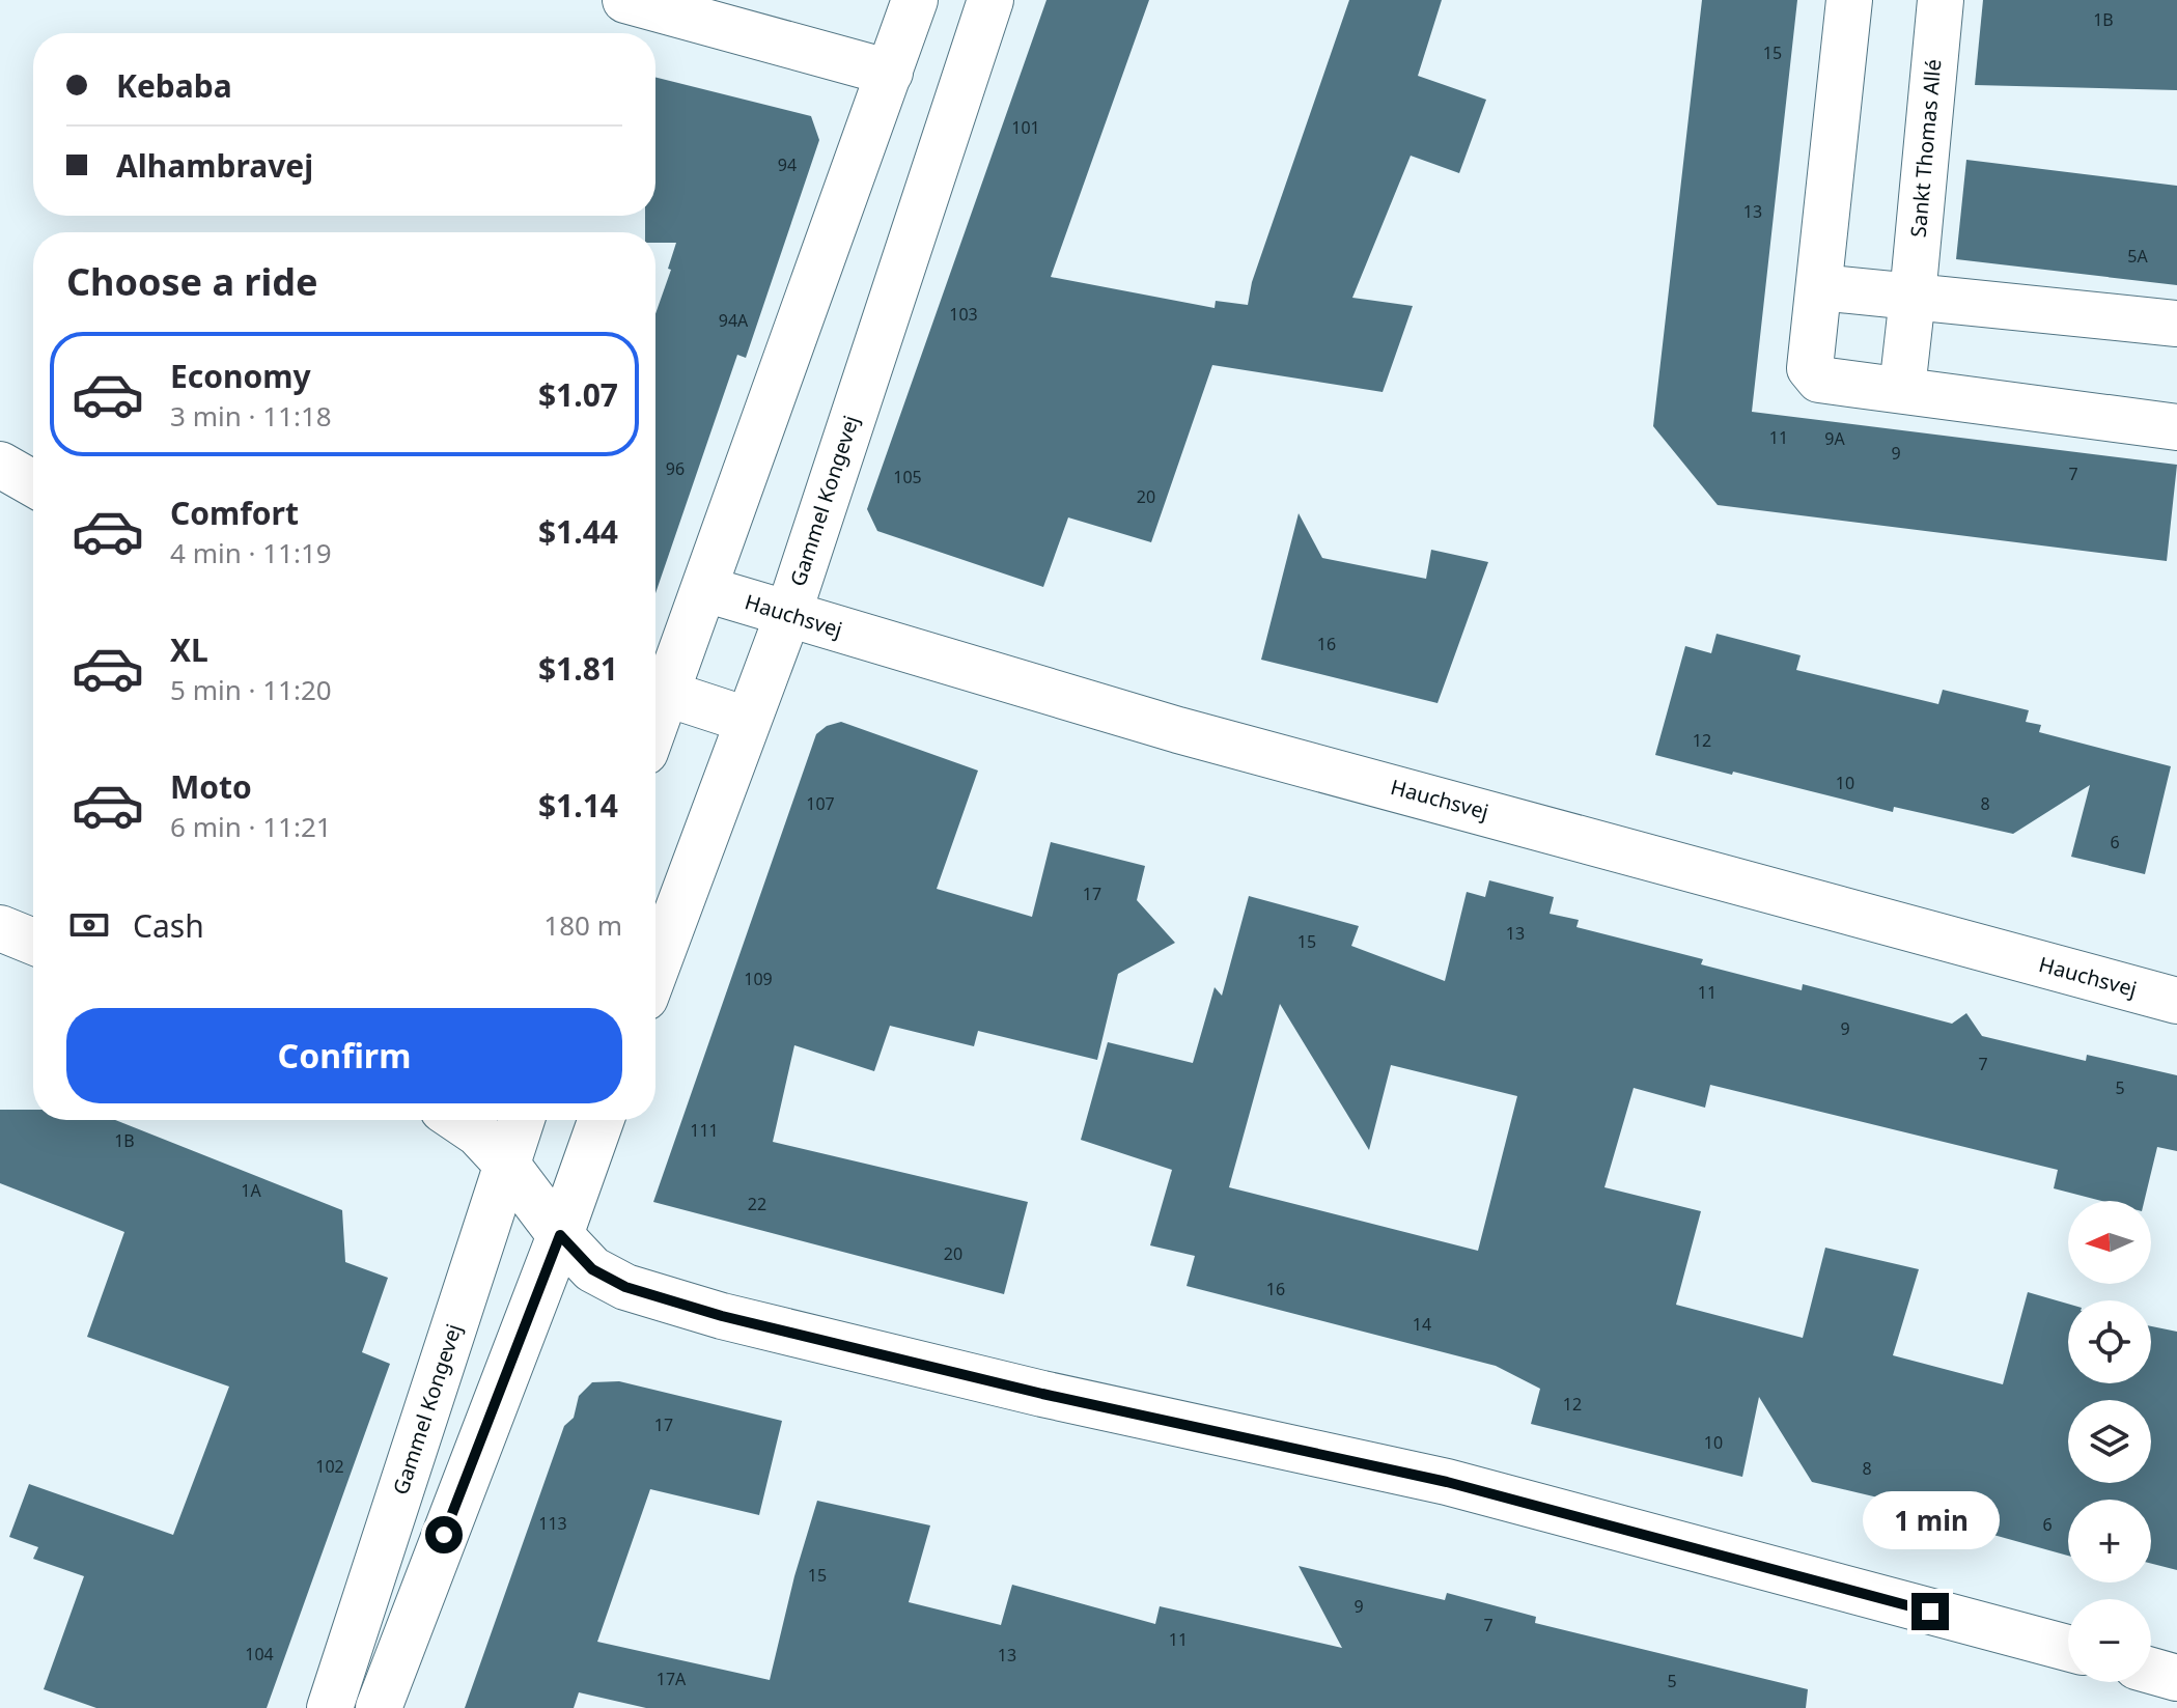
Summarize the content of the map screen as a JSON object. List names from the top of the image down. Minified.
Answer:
{"streets":{"street":["Sankt Thomas Allé","Gammel Kongevej","Hauchsvej"]},"crossings":[["Gammel Kongevej","Hauchsvej"]],"house_numbers":["1B","15","101","94","13","5A","103","94A","11","9A","9","96","7","105","20","16","12","10","107","8","6","17","13","15","109","11","9","7","5","111","1B","1A","22","20","16","14","12","17","10","102","8","113","6","15","9","7","11","104","13","17A","5"],"north":"left","page":{"banner":["Kebaba","Alhambravej"],"heading":"Choose a ride","list":[{"name":"Economy","note":"3 min · 11:18","value":"$1.07"},{"name":"Comfort","note":"4 min · 11:19","value":"$1.44"},{"name":"XL","note":"5 min · 11:20","value":"$1.81"},{"name":"Moto","note":"6 min · 11:21","value":"$1.14"}],"pay":["Cash","180 m"],"buttons":"Confirm","map_buttons":["+","−"],"bubble":"1 min"}}
